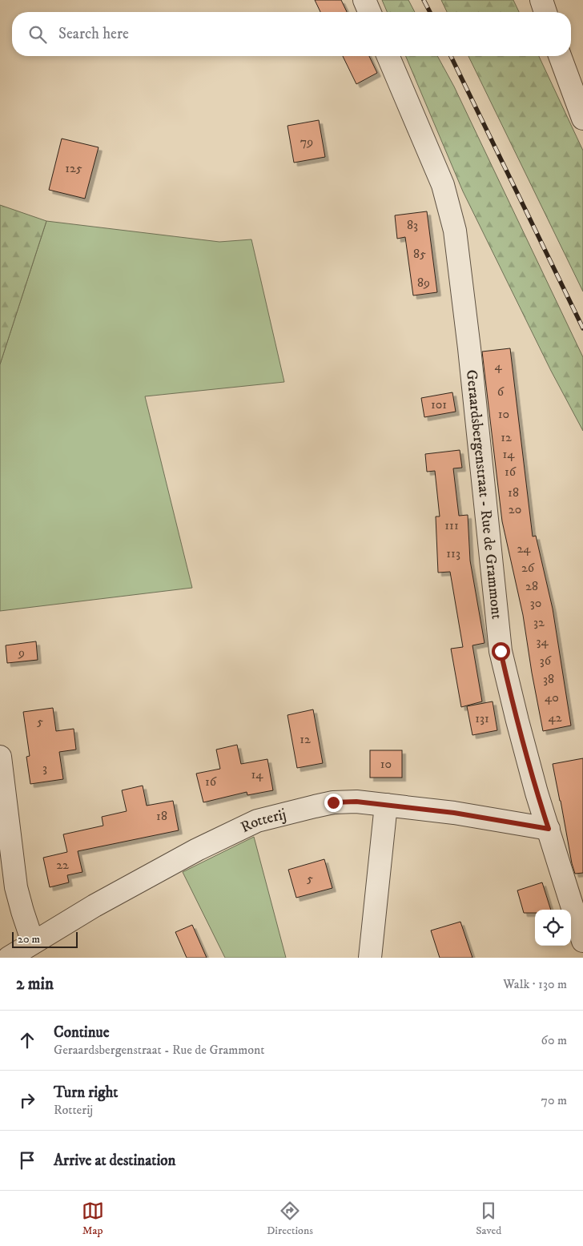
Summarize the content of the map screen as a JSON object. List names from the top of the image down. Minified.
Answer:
{"streets":{"street":["Geraardsbergenstraat - Rue de Grammont","Rotterij"]},"crossings":[["Geraardsbergenstraat - Rue de Grammont","Rotterij"]],"house_numbers":["79","125","83","85","89","4","6","101","10","12","14","16","18","20","111","24","113","26","28","30","32","34","9","36","38","40","42","131","5","12","10","3","14","16","18","22","5"],"scale_bar":"20 m","page":{"search":"Search here","scale":"20 m","heading":["2 min","Walk · 130 m"],"list":[["Continue","Geraardsbergenstraat - Rue de Grammont","60 m"],["Turn right","Rotterij","70 m"],"Arrive at destination"],"nav":["Map","Directions","Saved"]}}
